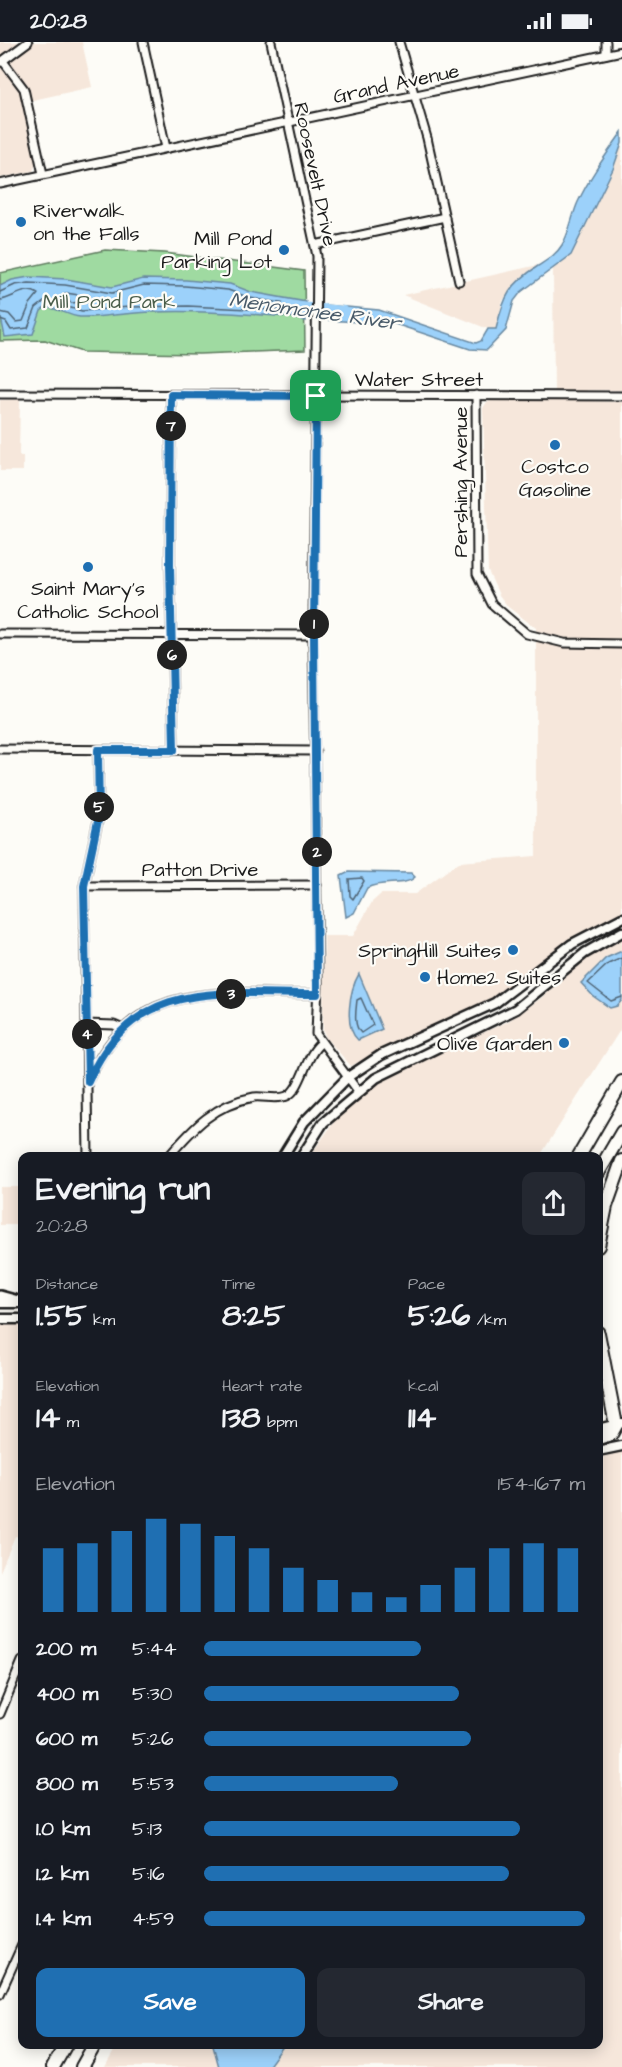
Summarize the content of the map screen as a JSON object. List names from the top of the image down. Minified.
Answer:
{"streets":{"street":["Grand Avenue","Roosevelt Drive","Water Street","Pershing Avenue","Patton Drive"]},"crossings":[["Grand Avenue","Roosevelt Drive"],["Roosevelt Drive","Water Street"],["Roosevelt Drive","Patton Drive"],["Water Street","Pershing Avenue"]],"water":["Menomonee River"],"parks":["Mill Pond Park"],"places":["Riverwalk on the Falls","Mill Pond Parking Lot","Costco Gasoline","Saint Mary's Catholic School","SpringHill Suites","Home2 Suites","Olive Garden"],"page":{"status":"20:28","pins":["7","1","6","5","2","3","4"],"heading":["Evening run","20:28"],"stats":[["Distance","1.55 km"],["Time","8:25"],["Pace","5:26 /km"],["Elevation","14 m"],["Heart rate","138 bpm"],["kcal","114"]],"chart":["Elevation","154–167 m"],"list":[{"name":"200 m","note":"5:44"},{"name":"400 m","note":"5:30"},{"name":"600 m","note":"5:26"},{"name":"800 m","note":"5:53"},{"name":"1.0 km","note":"5:13"},{"name":"1.2 km","note":"5:16"},{"name":"1.4 km","note":"4:59"}],"buttons":["Save","Share"]}}
